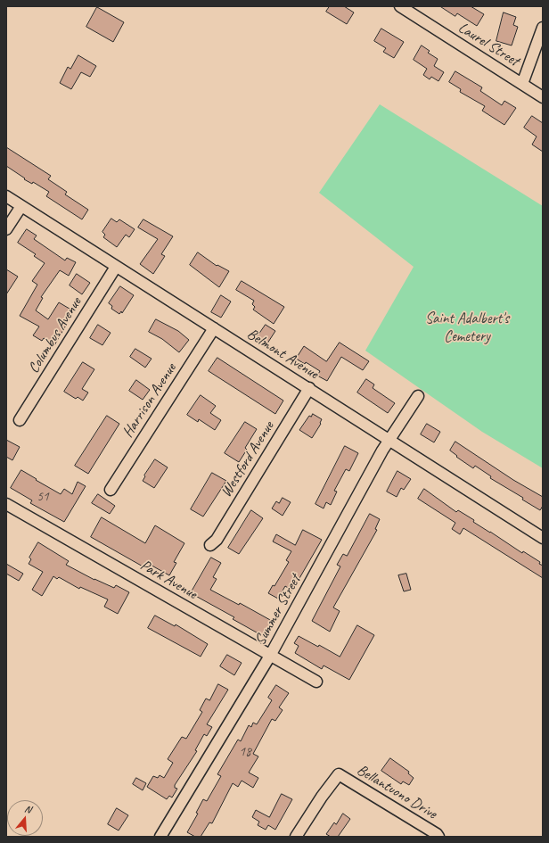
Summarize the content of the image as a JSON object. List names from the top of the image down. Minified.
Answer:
{"streets":{"street":["Laurel Street","Columbus Avenue","Belmont Avenue","Harrison Avenue","Westford Avenue","Park Avenue","Summer Street","Bellantuono Drive"]},"crossings":[["Columbus Avenue","Belmont Avenue"],["Belmont Avenue","Harrison Avenue"],["Belmont Avenue","Westford Avenue"],["Belmont Avenue","Summer Street"],["Park Avenue","Summer Street"]],"parks":["Saint Adalbert's Cemetery"],"house_numbers":["51","18"],"north":"top"}
